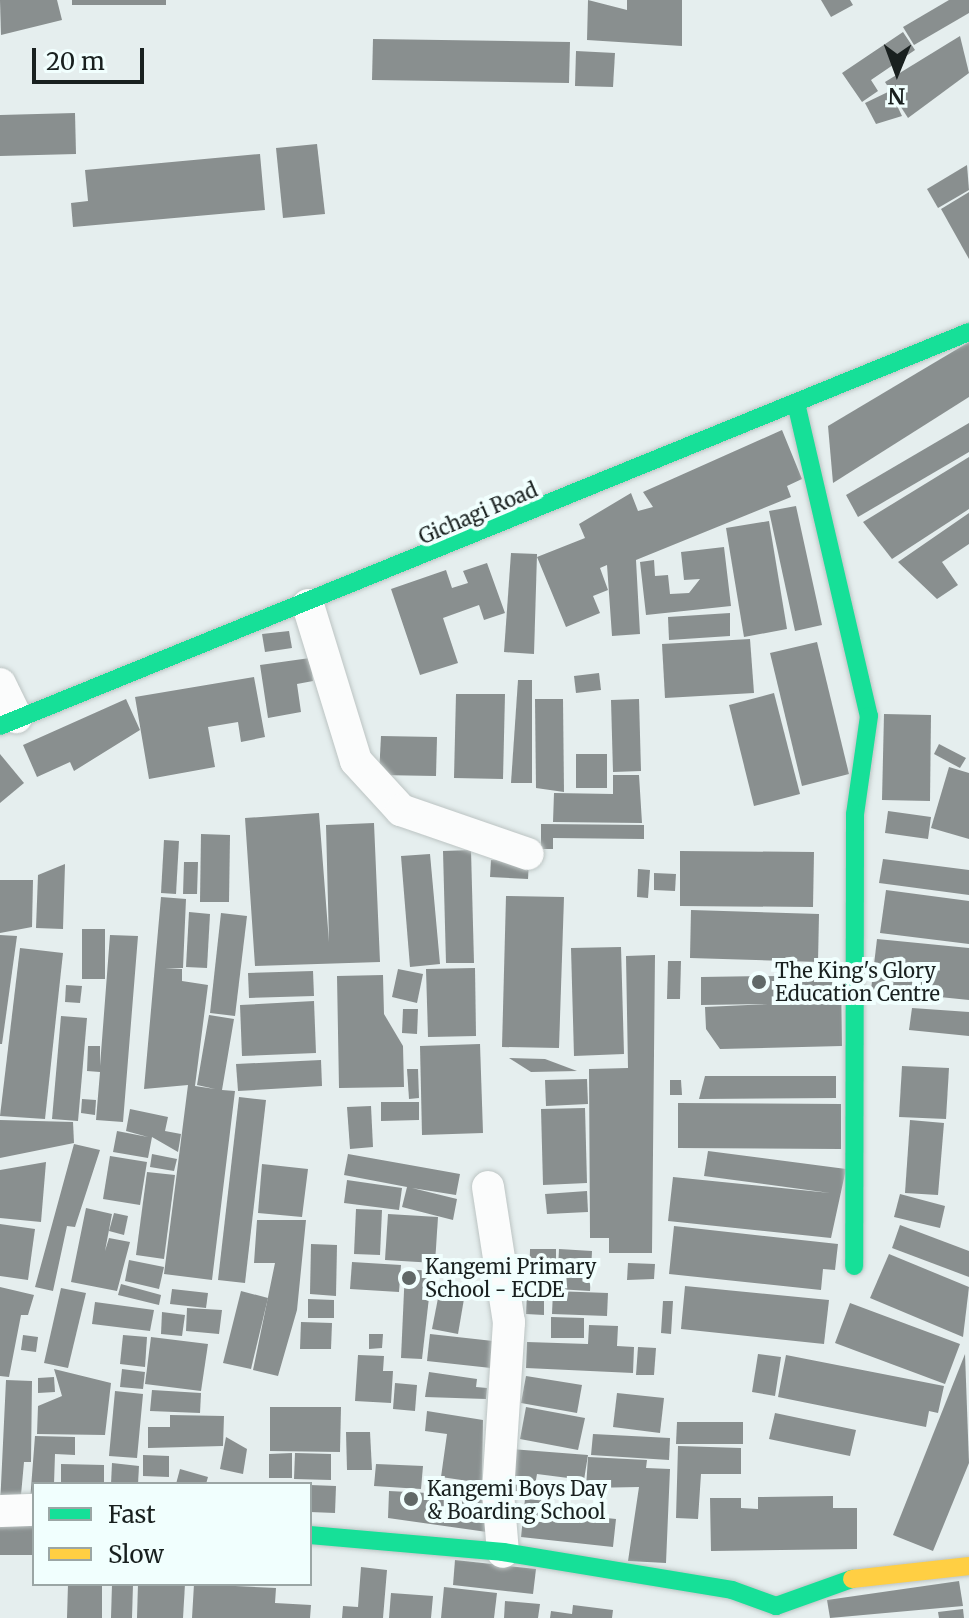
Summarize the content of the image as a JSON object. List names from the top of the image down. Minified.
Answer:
{"streets":{"street":["Gichagi Road"]},"places":["The King's Glory Education Centre","Kangemi Primary School - ECDE","Kangemi Boys Day & Boarding School"],"legend":["Fast","Slow"],"scale_bar":"20 m","north":"bottom"}
